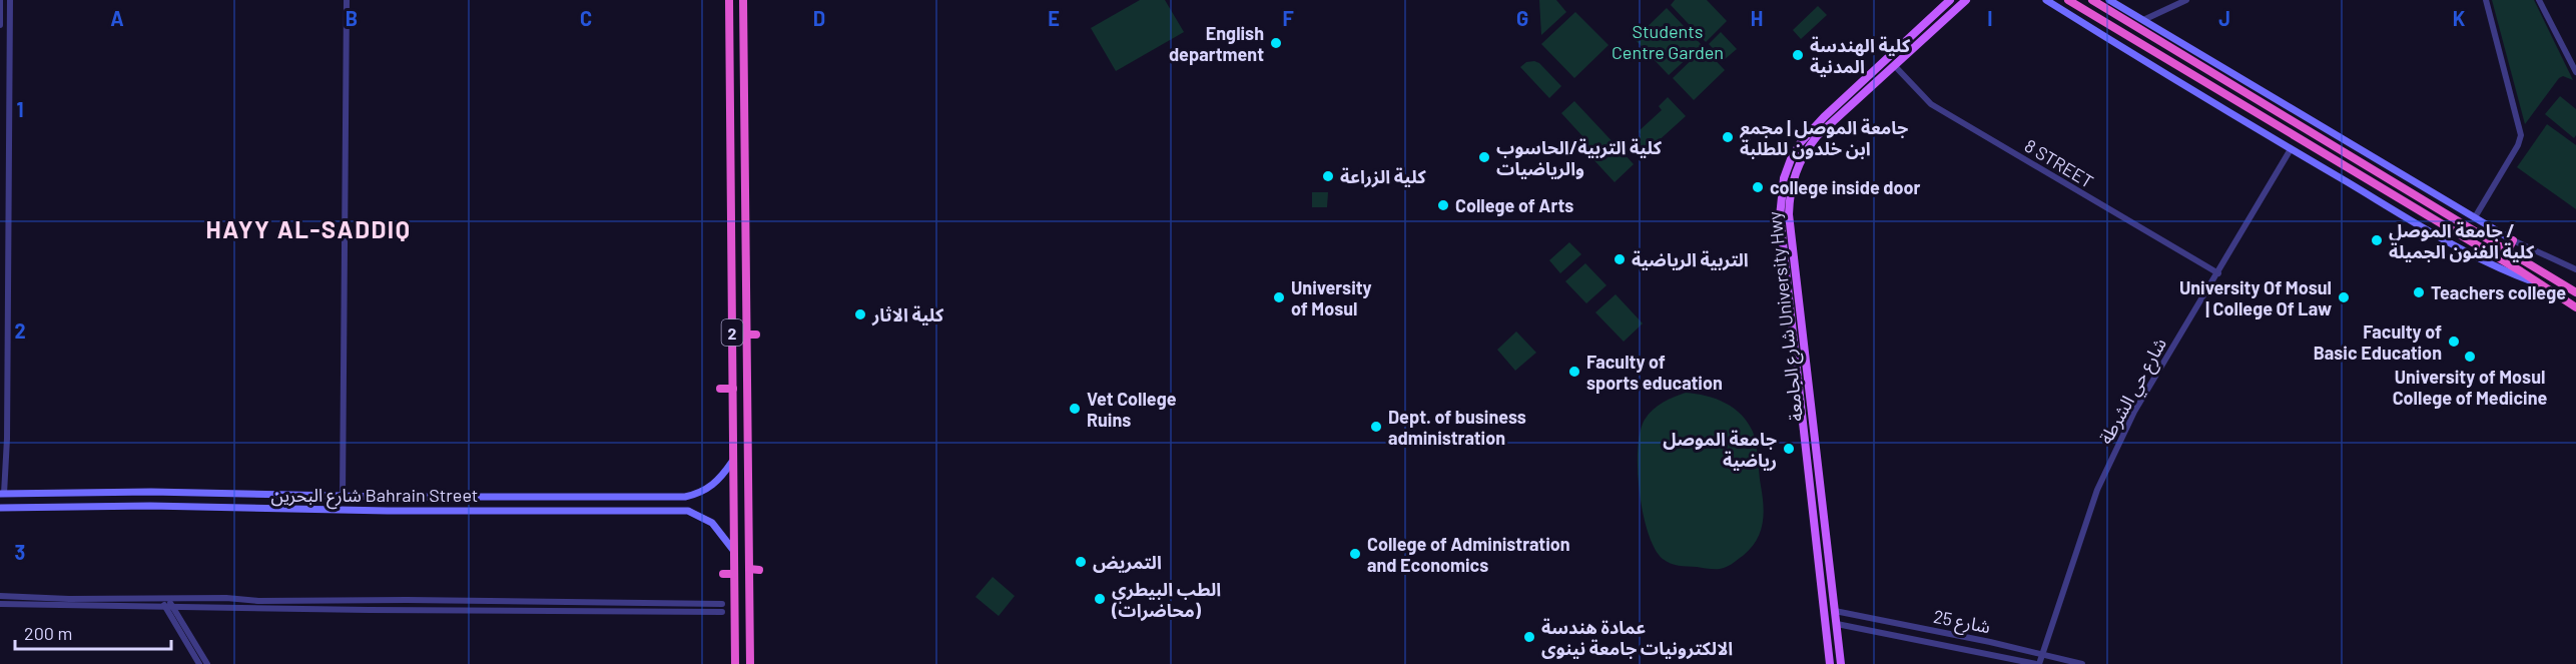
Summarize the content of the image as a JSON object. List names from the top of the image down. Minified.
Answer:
{"streets":{"highway":["2"],"main road":["شارع الجامعة University Hwy","شارع البحرين Bahrain Street"],"street":["8 STREET","شارع حي الشرطة","شارع 25"]},"crossings":[["8 STREET","شارع الجامعة University Hwy"],["8 STREET","شارع حي الشرطة"],["شارع الجامعة University Hwy","شارع 25"],["2","شارع البحرين Bahrain Street"],["شارع حي الشرطة","شارع 25"]],"districts":["HAYY AL-SADDIQ"],"parks":["Students Centre Garden"],"places":["English department","كلية الهندسة المدنية","جامعة الموصل | مجمع ابن خلدون للطلبة","كلية التربية/الحاسوب والرياضيات","كلية الزراعة","college inside door","College of Arts","جامعة الموصل / كلية الفنون الجميلة","التربية الرياضية","Teachers college","University of Mosul","University Of Mosul | College Of Law","كلية الاثار","Faculty of Basic Education","University of Mosul College of Medicine","Faculty of sports education","Vet College Ruins","Dept. of business administration","جامعة الموصل رياضية","College of Administration and Economics","التمريض","الطب البيطري (محاضرات)","عمادة هندسة الالكترونيات جامعة نينوى"],"scale_bar":"200 m","grid":{"columns":["A","B","C","D","E","F","G","H","I","J","K"],"rows":["1","2","3"]}}
